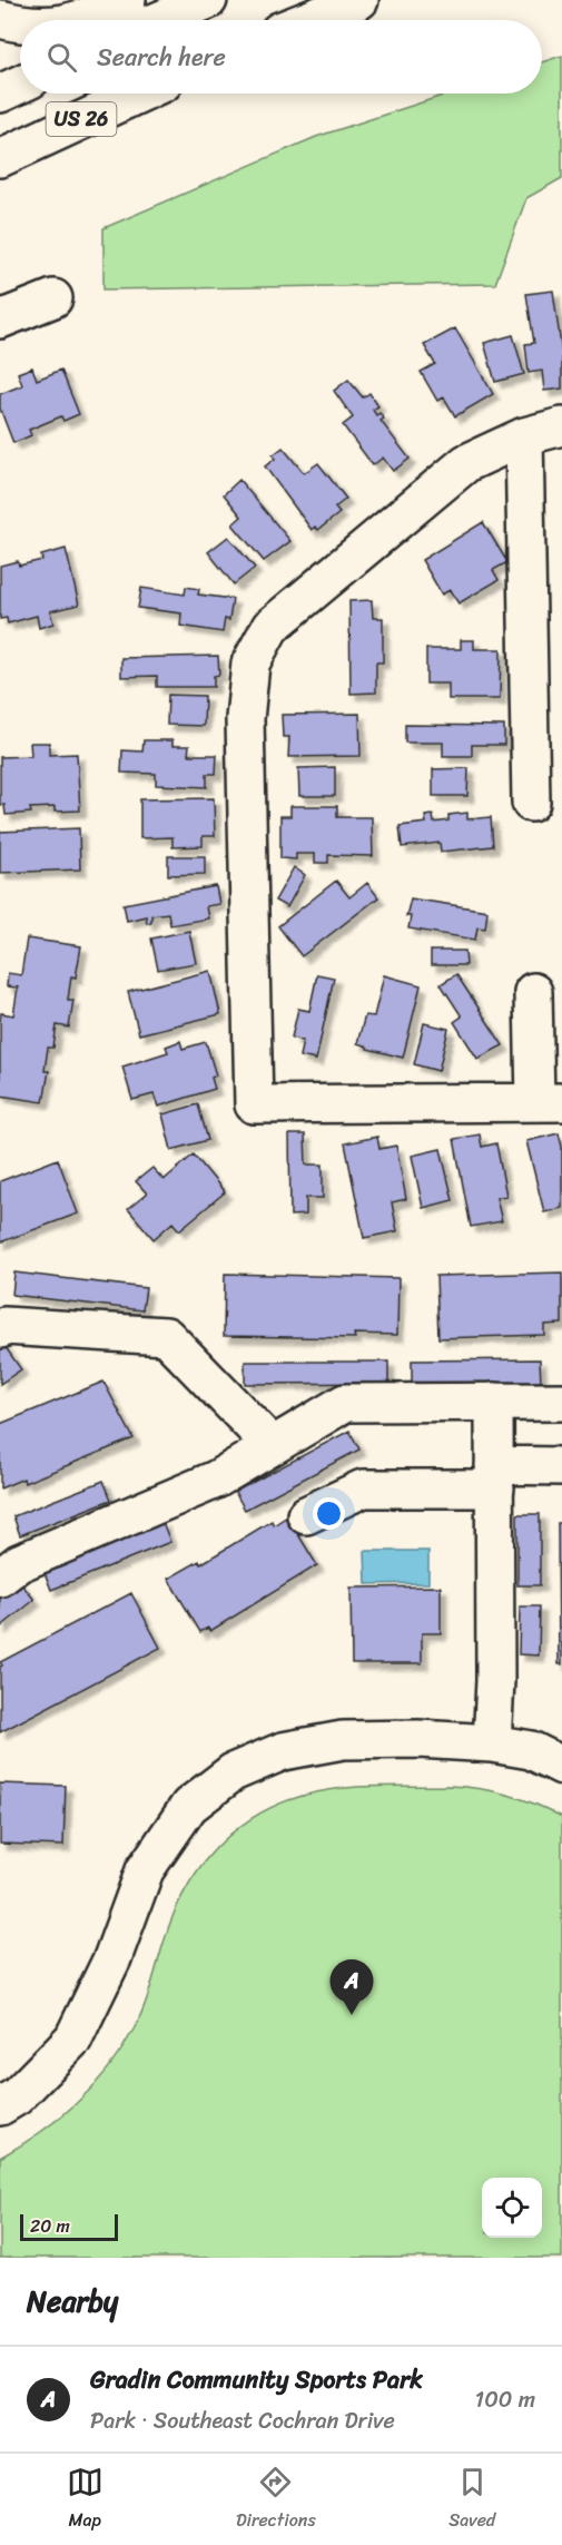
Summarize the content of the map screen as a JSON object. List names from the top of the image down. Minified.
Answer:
{"streets":{"main road":["US 26"]},"scale_bar":"20 m","page":{"search":"Search here","pins":"A","scale":"20 m","heading":"Nearby","list":[{"mark":"A","name":"Gradin Community Sports Park","note":"Park · Southeast Cochran Drive","value":"100 m"}],"nav":["Map","Directions","Saved"]}}
